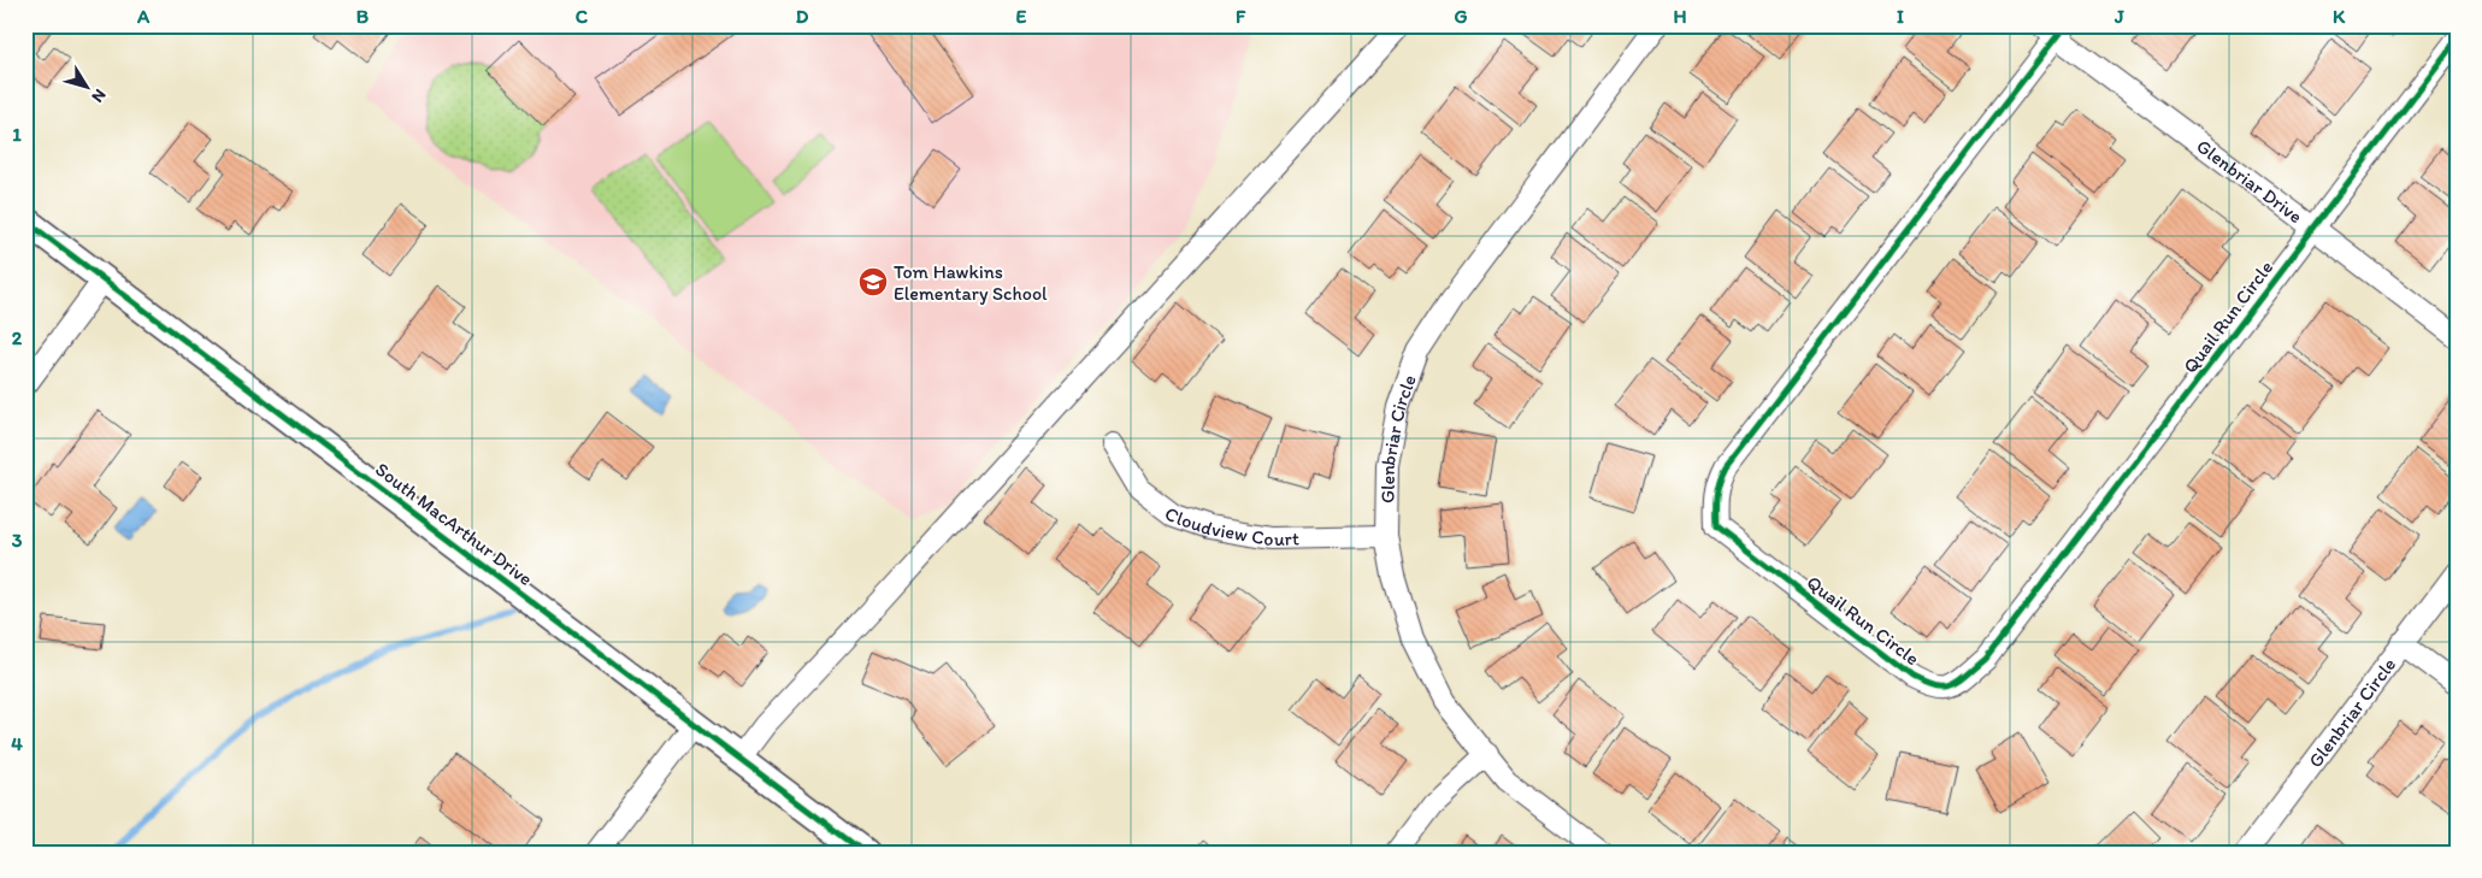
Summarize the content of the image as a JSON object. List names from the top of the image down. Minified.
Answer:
{"streets":{"street":["Glenbriar Drive","Quail Run Circle","Glenbriar Circle","Cloudview Court","South MacArthur Drive"]},"crossings":[["Glenbriar Drive","Quail Run Circle"],["Glenbriar Circle","Cloudview Court"]],"places":{"school or university":["Tom Hawkins Elementary School"]},"north":"bottom right","grid":{"columns":["A","B","C","D","E","F","G","H","I","J","K"],"rows":["1","2","3","4"]}}
